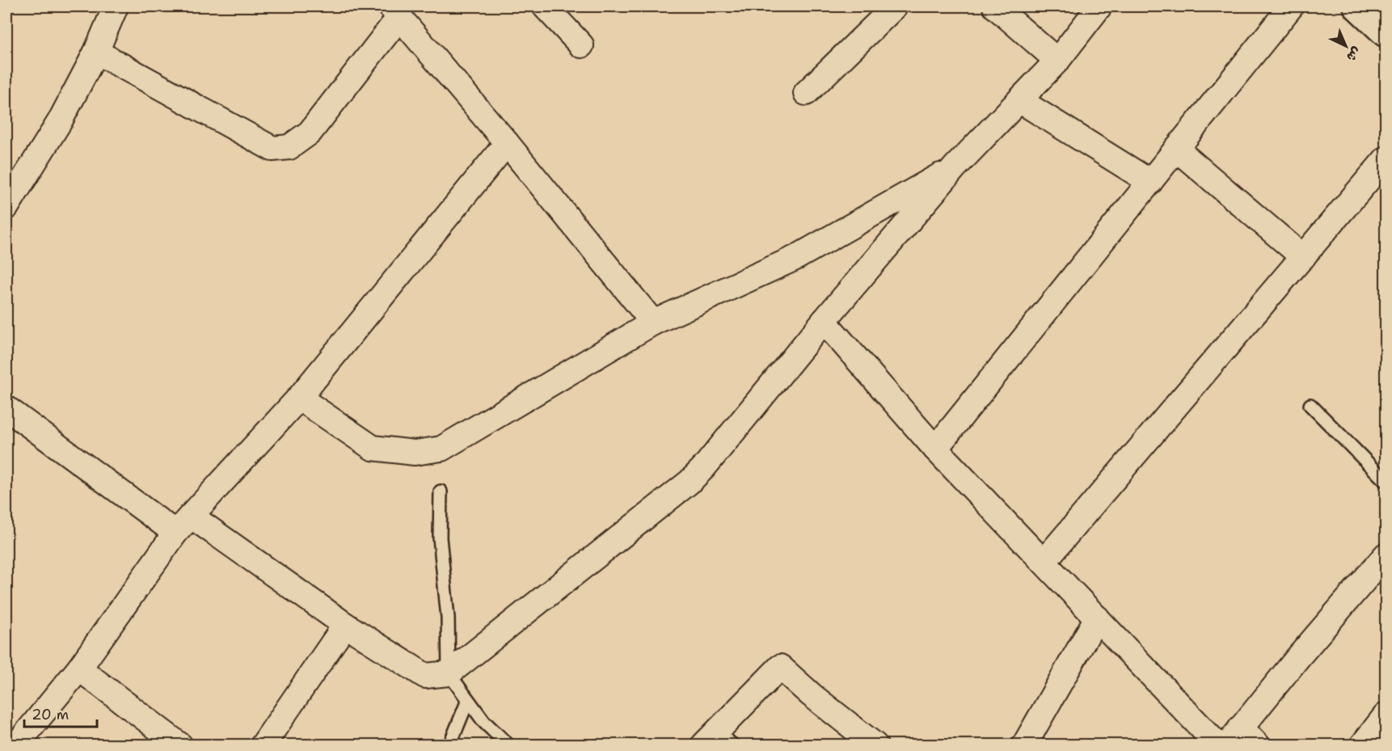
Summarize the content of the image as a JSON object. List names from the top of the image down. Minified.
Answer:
{"scale_bar":"20 m","north":"bottom right"}
